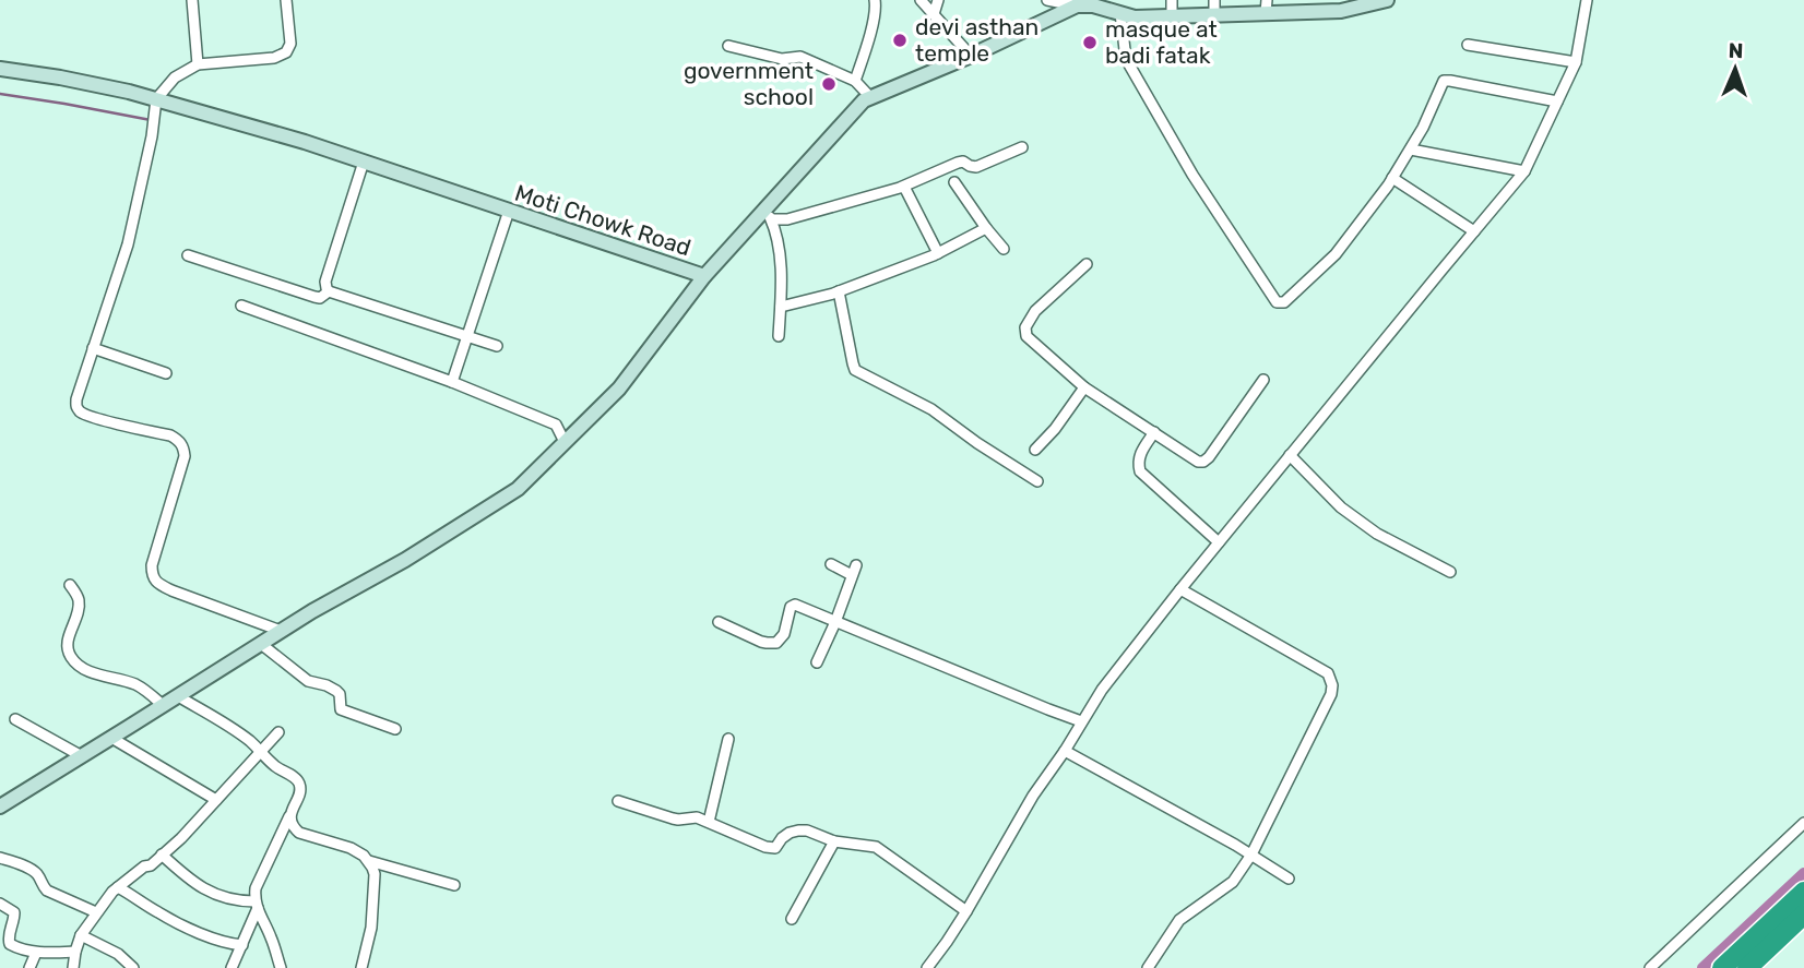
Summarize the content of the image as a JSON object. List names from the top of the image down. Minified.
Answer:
{"streets":{"street":["Moti Chowk Road"]},"places":["devi asthan temple","masque at badi fatak","government school"],"north":"top"}
